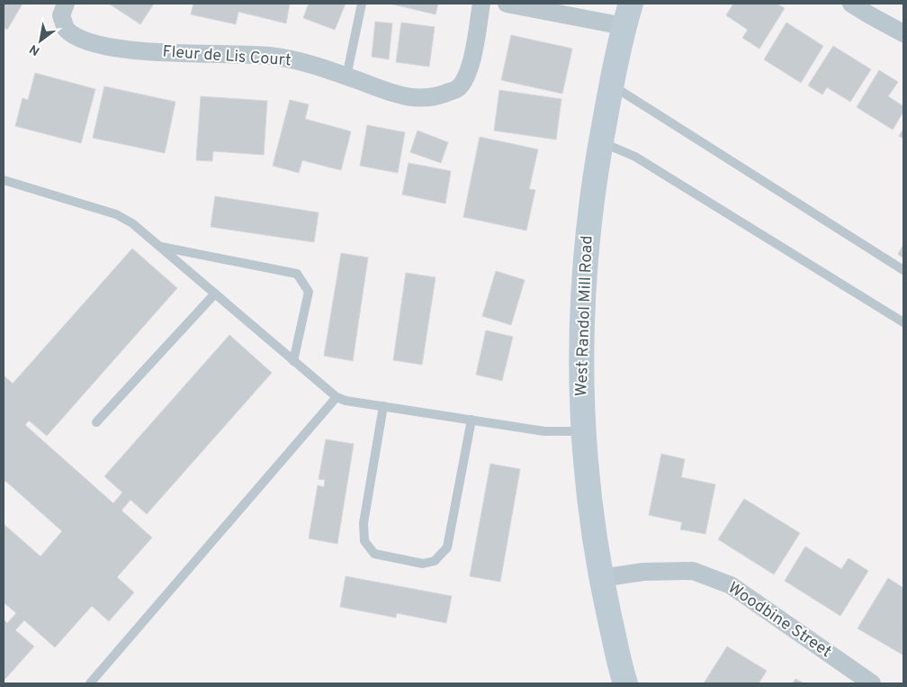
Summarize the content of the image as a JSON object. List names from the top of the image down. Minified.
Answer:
{"streets":{"main road":["West Randol Mill Road"],"street":["Fleur de Lis Court","Woodbine Street"]},"crossings":[["West Randol Mill Road","Woodbine Street"]],"north":"bottom left"}
